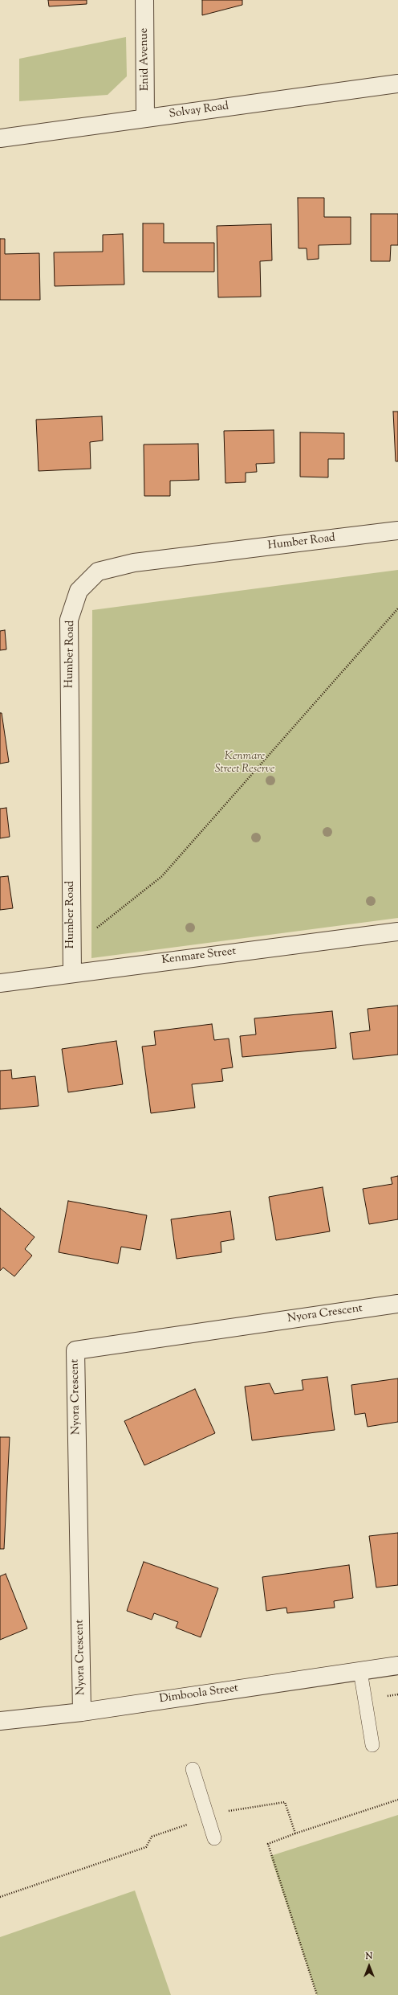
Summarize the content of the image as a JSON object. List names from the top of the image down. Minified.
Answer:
{"streets":{"street":["Enid Avenue","Solvay Road","Humber Road","Kenmare Street","Nyora Crescent","Dimboola Street"]},"crossings":[["Enid Avenue","Solvay Road"],["Humber Road","Kenmare Street"],["Nyora Crescent","Dimboola Street"]],"parks":["Kenmare Street Reserve"],"north":"top"}
